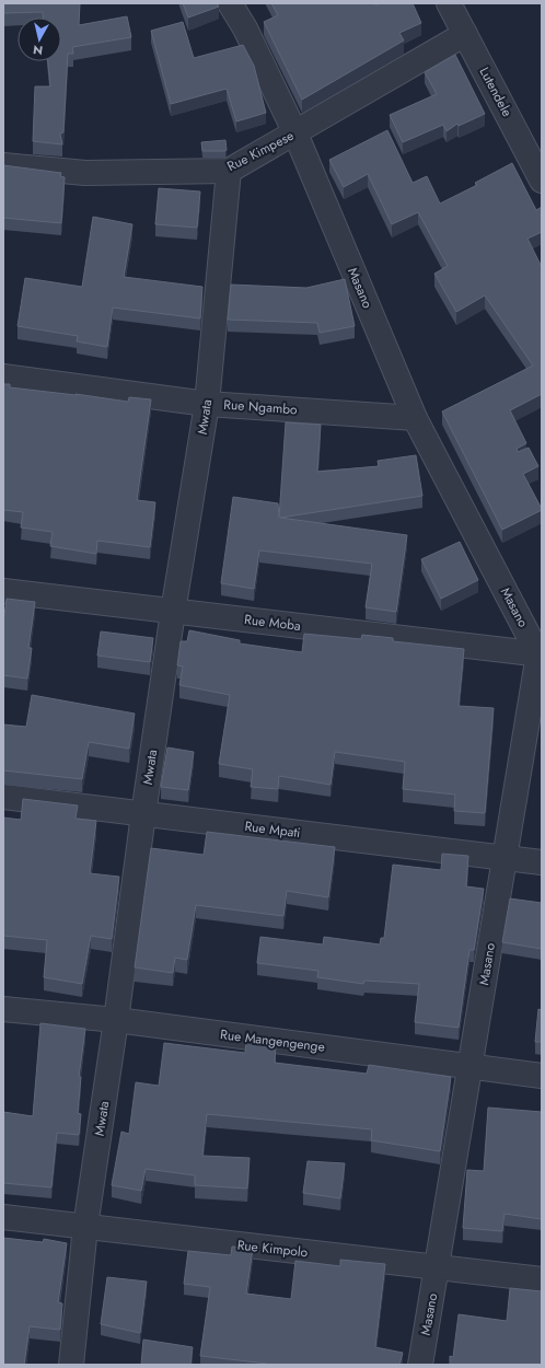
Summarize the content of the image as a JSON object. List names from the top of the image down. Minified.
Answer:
{"streets":{"street":["Lutendele","Rue Kimpese","Masano","Rue Ngambo","Mwata","Rue Moba","Rue Mpati","Rue Mangengenge","Rue Kimpolo"]},"crossings":[["Lutendele","Rue Kimpese"],["Rue Kimpese","Masano"],["Rue Kimpese","Mwata"],["Masano","Rue Ngambo"],["Masano","Rue Moba"],["Masano","Rue Mpati"],["Masano","Rue Mangengenge"],["Masano","Rue Kimpolo"],["Rue Ngambo","Mwata"],["Mwata","Rue Moba"],["Mwata","Rue Mpati"],["Mwata","Rue Mangengenge"],["Mwata","Rue Kimpolo"]],"north":"bottom"}
